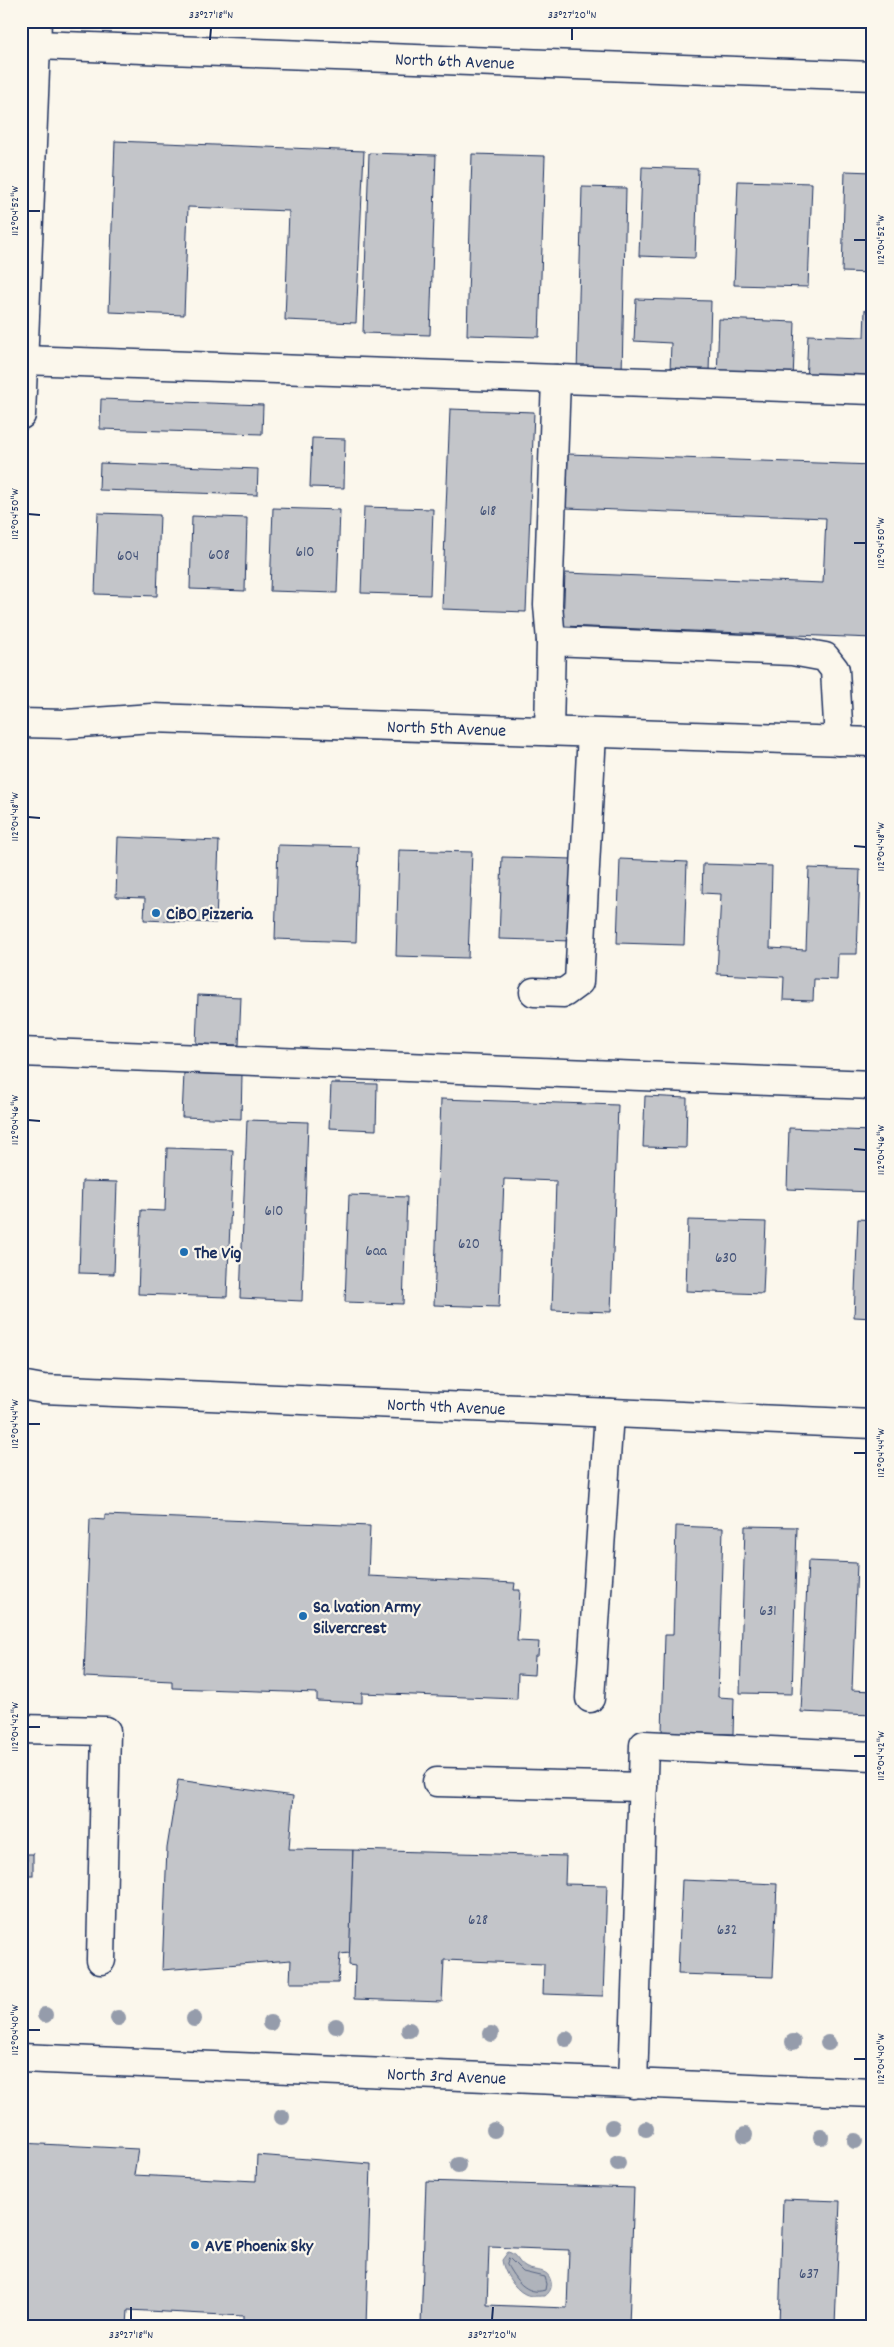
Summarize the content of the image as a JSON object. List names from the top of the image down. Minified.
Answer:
{"streets":{"street":["North 6th Avenue","North 5th Avenue","North 4th Avenue","North 3rd Avenue"]},"places":["CiBO Pizzeria","The Vig","Sa lvation Army Silvercrest","AVE Phoenix Sky"],"house_numbers":["618","610","608","604","610","620","6aa","630","631","628","632","637"],"coordinates":["33°27'18\"N","33°27'20\"N","112°04'52\"W","112°04'50\"W","112°04'48\"W","112°04'46\"W","112°04'44\"W","112°04'42\"W","112°04'40\"W"]}
